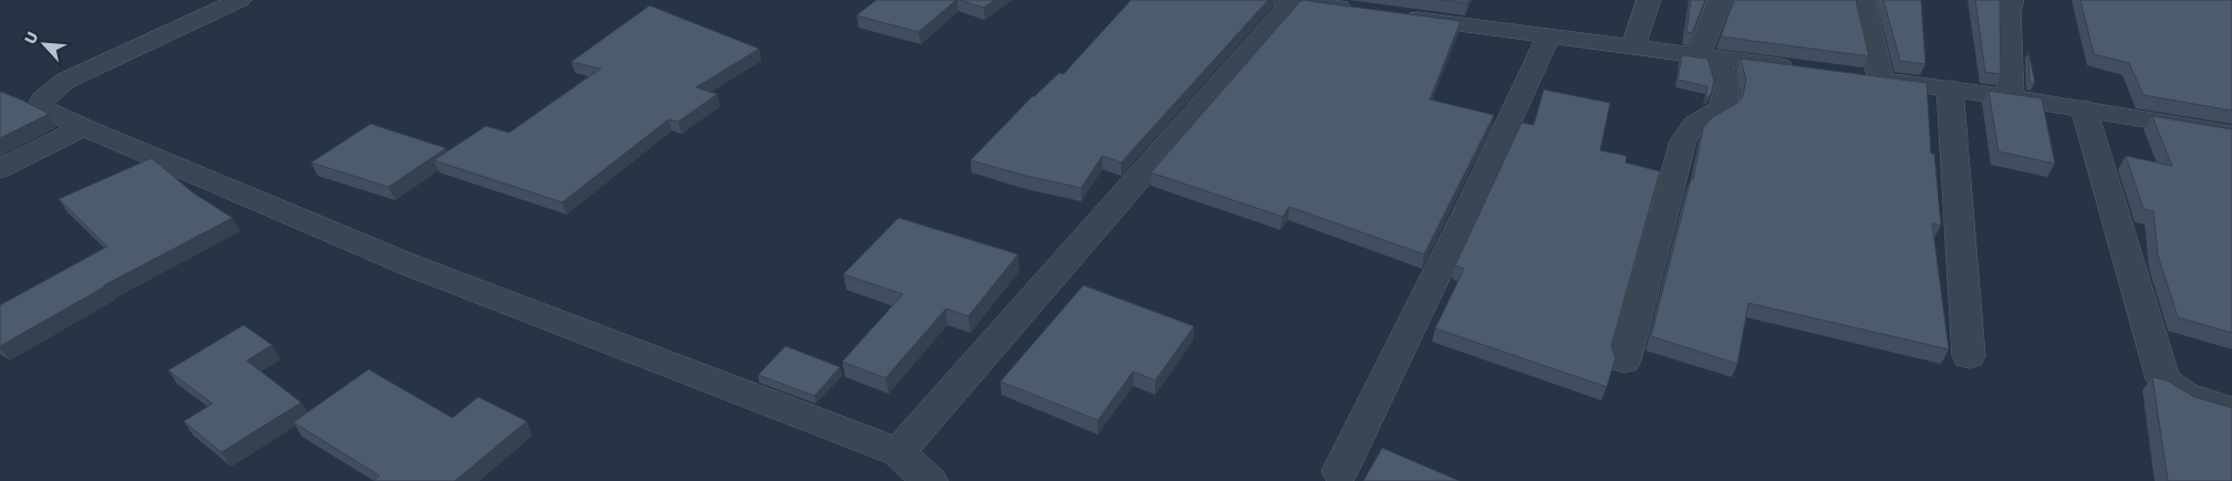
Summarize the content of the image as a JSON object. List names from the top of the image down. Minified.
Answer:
{"north":"top left"}
